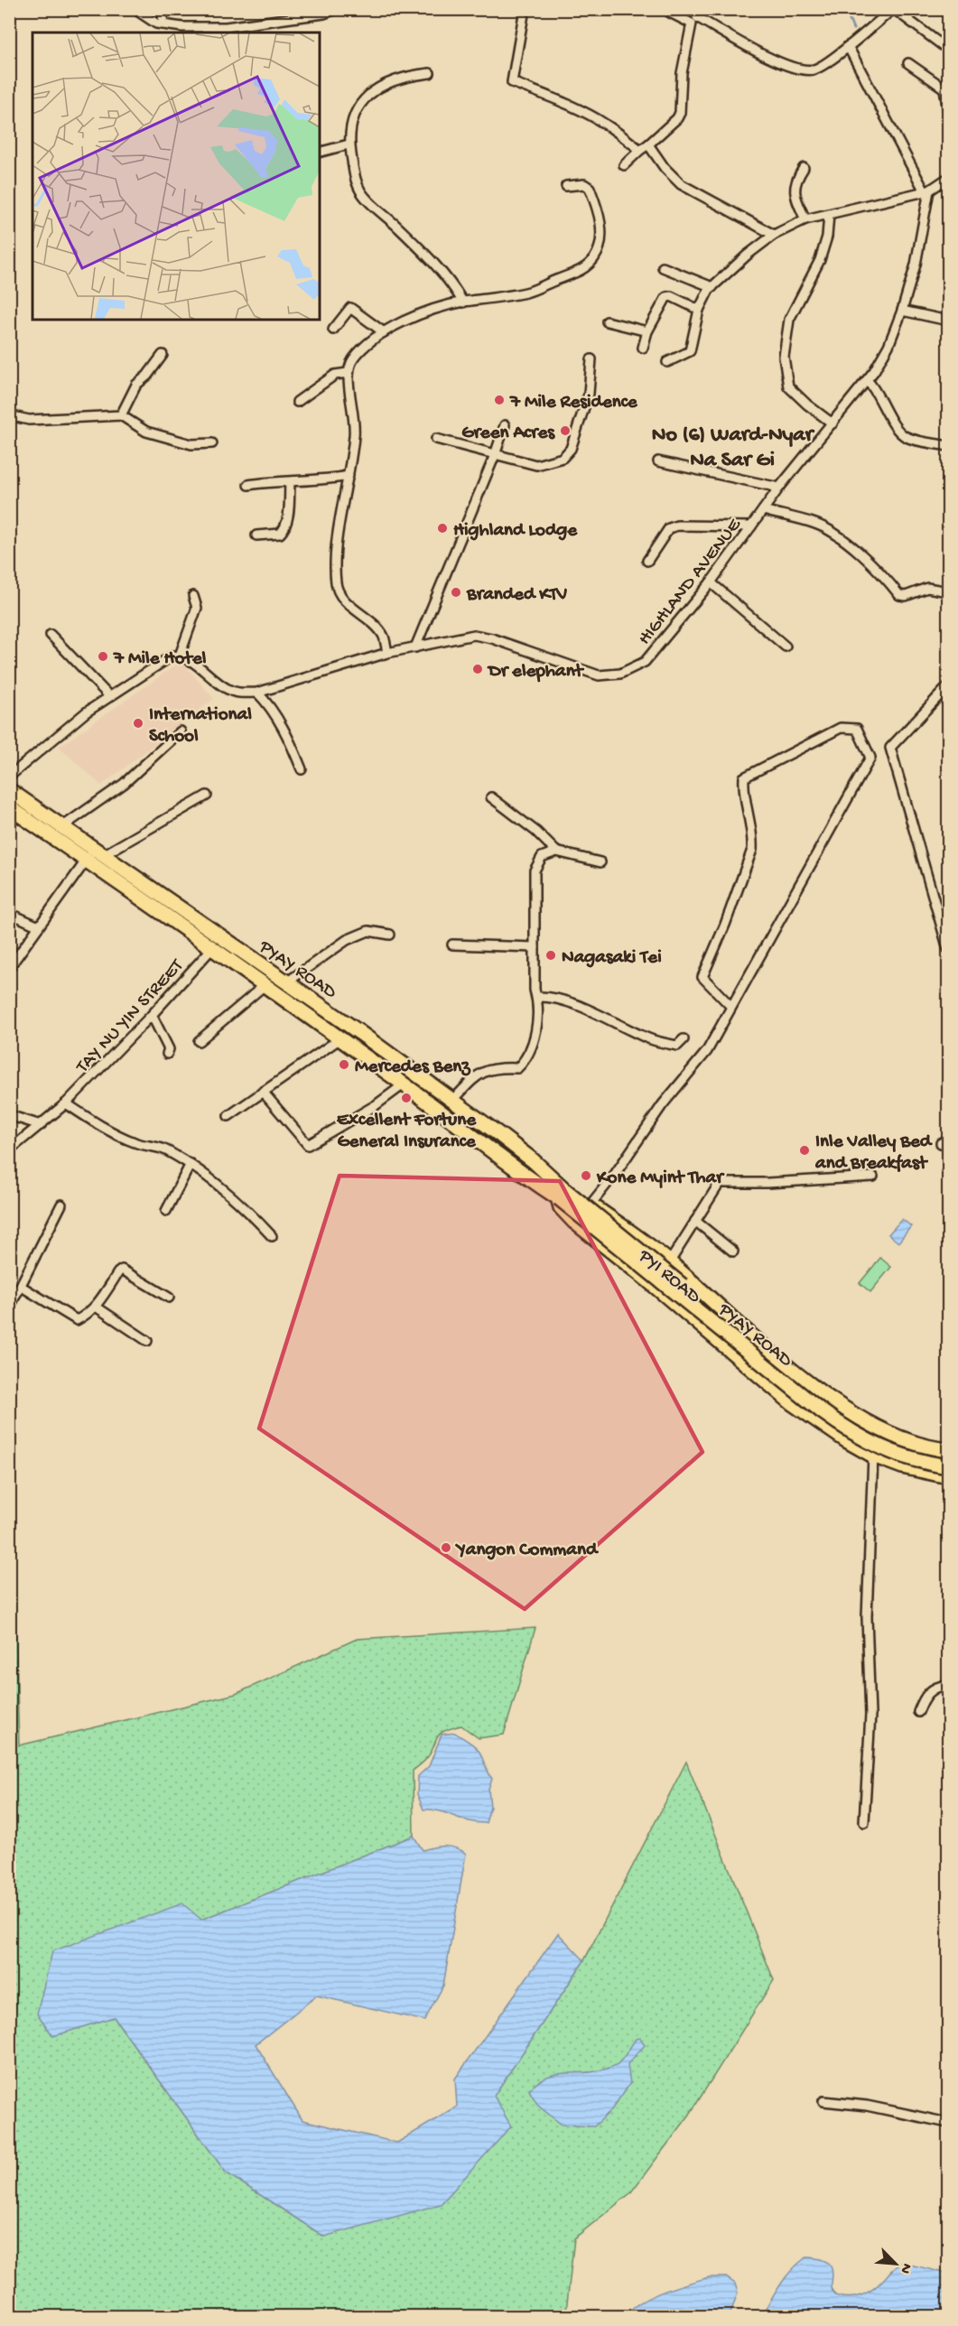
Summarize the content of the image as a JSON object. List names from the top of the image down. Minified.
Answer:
{"streets":{"main road":["PYAY ROAD","PYI ROAD"],"street":["HIGHLAND AVENUE","TAY NU YIN STREET"]},"crossings":[["PYAY ROAD","TAY NU YIN STREET"],["PYAY ROAD","PYI ROAD"]],"districts":["No (6) Ward-Nyar Na Sar Gi"],"places":["7 Mile Residence","Green Acres","Highland Lodge","Branded KTV","7 Mile Hotel","Dr elephant","International School","Nagasaki Tei","Mercedes Benz","Excellent Fortune General Insurance","Inle Valley Bed and Breakfast","Kone Myint Thar","Yangon Command"],"north":"bottom right"}
